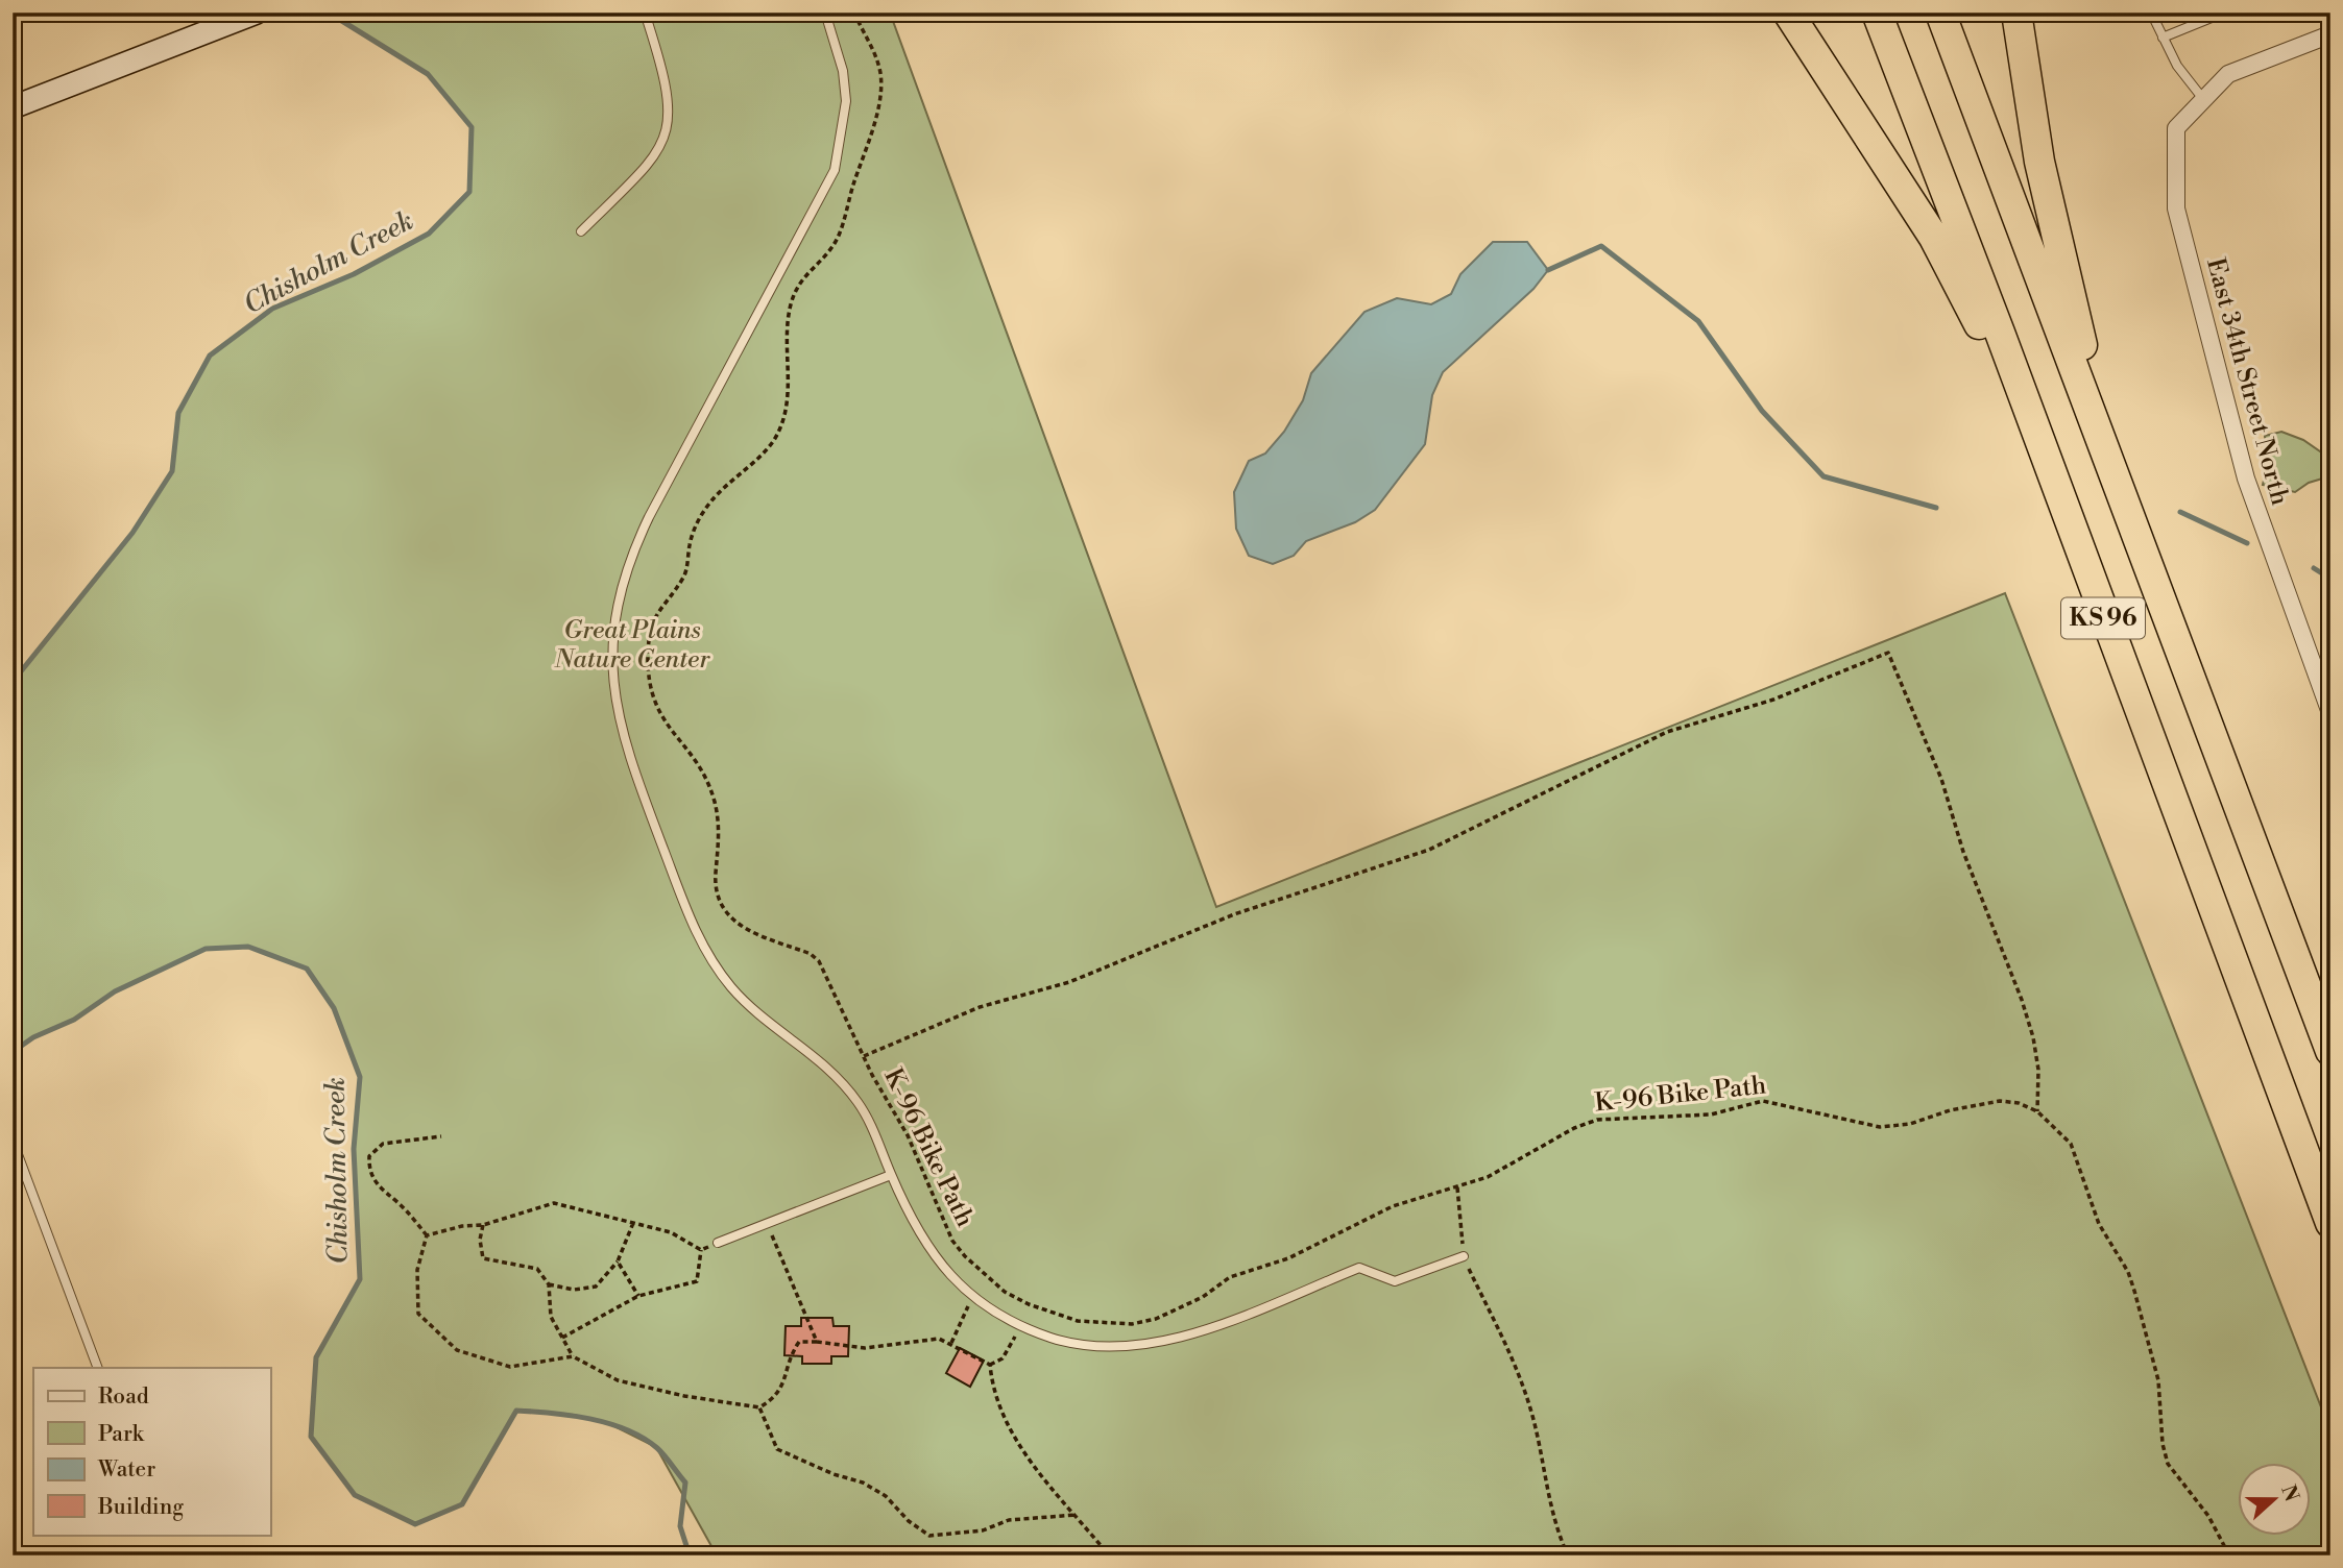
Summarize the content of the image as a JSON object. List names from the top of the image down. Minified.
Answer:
{"streets":{"highway":["KS 96"],"street":["East 34th Street North"],"path":["K-96 Bike Path"]},"water":["Chisholm Creek"],"parks":["Great Plains Nature Center"],"legend":["Road","Park","Water","Building"],"north":"right"}
